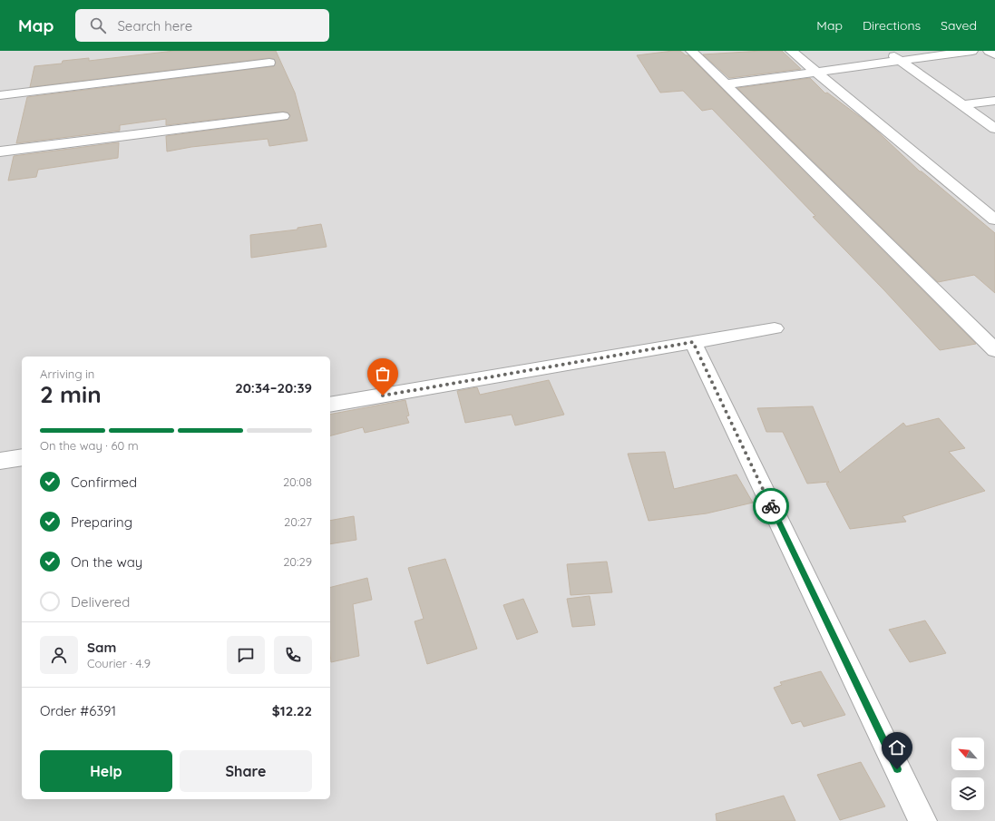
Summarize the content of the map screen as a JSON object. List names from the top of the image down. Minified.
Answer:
{"north":"top left","page":{"header":"Map","search":"Search here","nav":["Map","Directions","Saved"],"heading":["2 min","Arriving in","20:34–20:39"],"panel":["Sam","Courier · 4.9","Order #6391","$12.22"],"bar":"On the way · 60 m","list":[["Confirmed","20:08"],["Preparing","20:27"],["On the way","20:29"],"Delivered"],"buttons":["Help","Share"]}}
